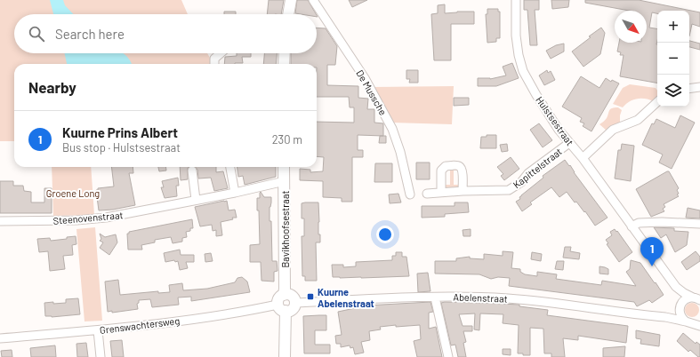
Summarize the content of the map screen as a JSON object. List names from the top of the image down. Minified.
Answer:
{"streets":{"street":["De Mussche","Hulstsestraat","Kapittelstraat","Steenovenstraat","Bavikhoofsestraat","Abelenstraat","Grenswachtersweg"]},"crossings":[["Hulstsestraat","Kapittelstraat"],["Hulstsestraat","Abelenstraat"],["Steenovenstraat","Bavikhoofsestraat"],["Bavikhoofsestraat","Abelenstraat"],["Bavikhoofsestraat","Grenswachtersweg"],["Abelenstraat","Grenswachtersweg"]],"parks":["Groene Long"],"places":{"transit":["Kuurne Abelenstraat"]},"north":"bottom right","page":{"map_buttons":["+","−"],"search":"Search here","heading":"Nearby","list":[{"mark":"1","name":"Kuurne Prins Albert","note":"Bus stop · Hulstsestraat","value":"230 m"}],"pins":"1"}}
